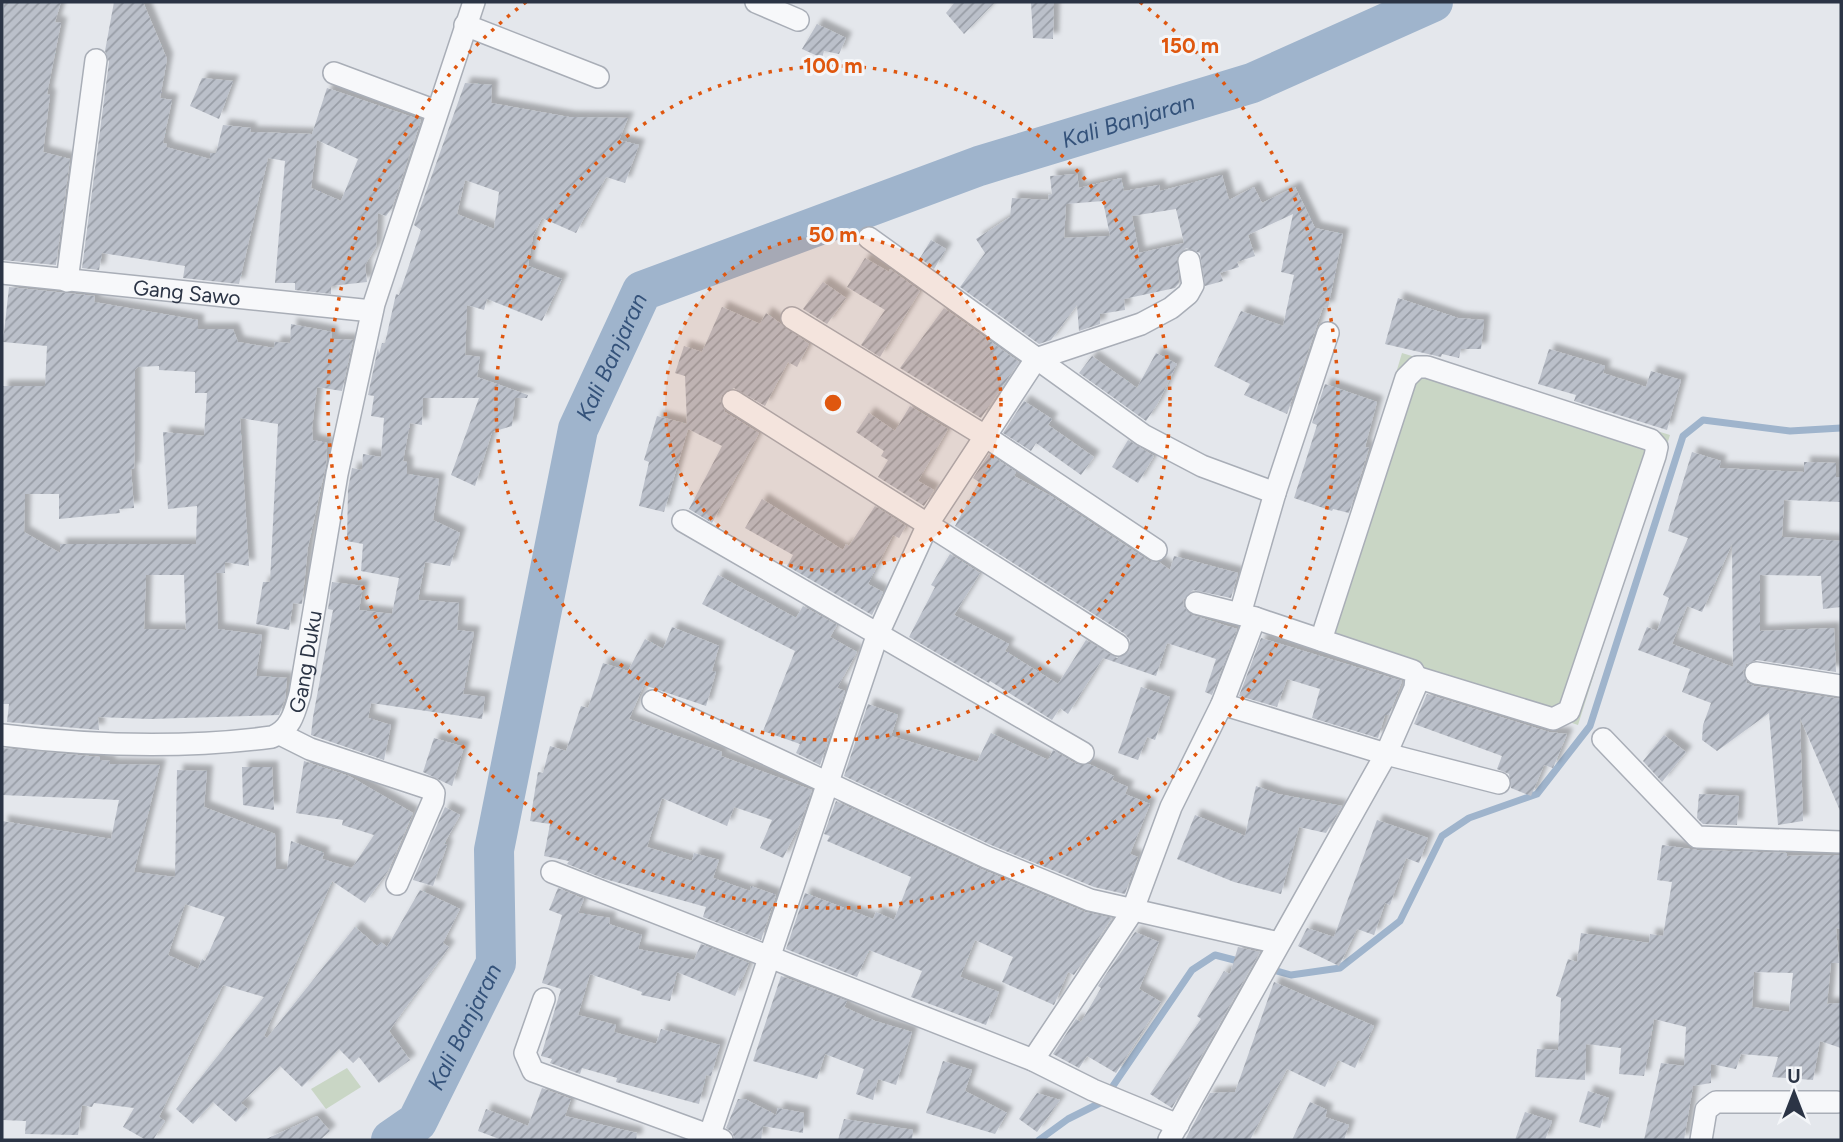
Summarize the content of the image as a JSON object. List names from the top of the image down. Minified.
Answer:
{"streets":{"street":["Gang Sawo","Gang Duku"]},"crossings":[["Gang Sawo","Gang Duku"]],"water":["Kali Banjaran"],"north":"top","rings":["150 m","100 m","50 m"]}
